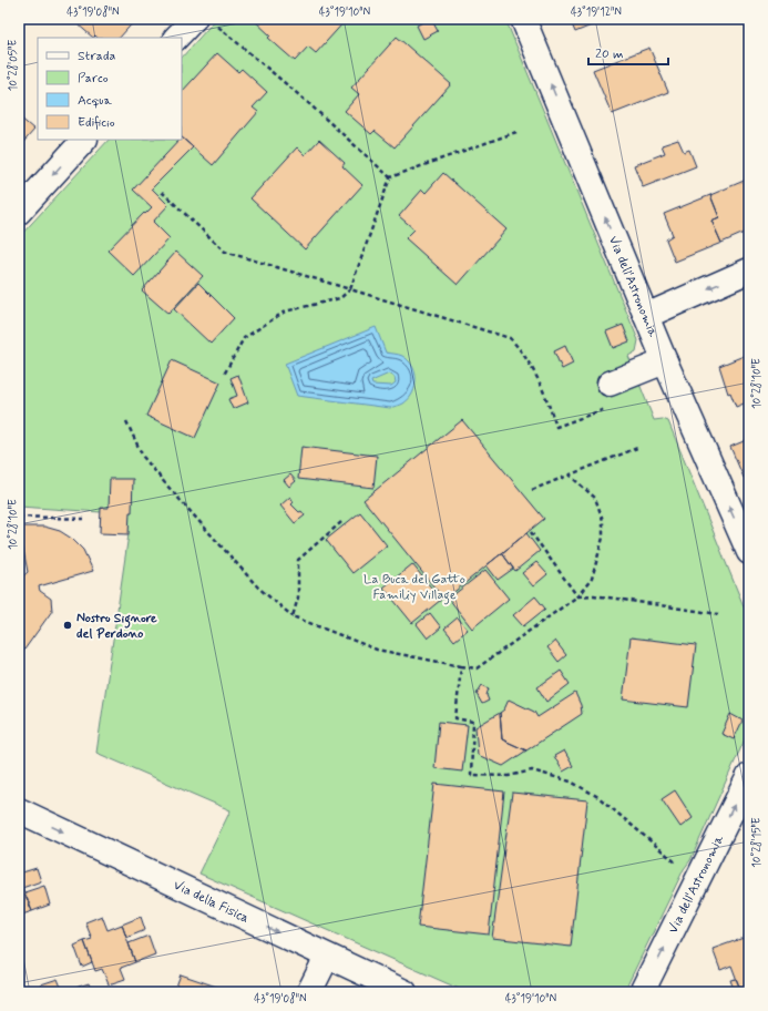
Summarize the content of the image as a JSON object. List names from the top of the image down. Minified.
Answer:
{"streets":{"street":["Via dell'Astronomia","Via della Fisica"]},"one_way":["Via dell'Astronomia","Via della Fisica"],"parks":["La Buca del Gatto Familiy Village"],"places":["Nostro Signore del Perdono"],"legend":["Strada","Parco","Acqua","Edificio"],"scale_bar":"20 m","coordinates":["43°19'08\"N","43°19'10\"N","43°19'12\"N","10°28'05\"E","10°28'10\"E","10°28'15\"E"]}
